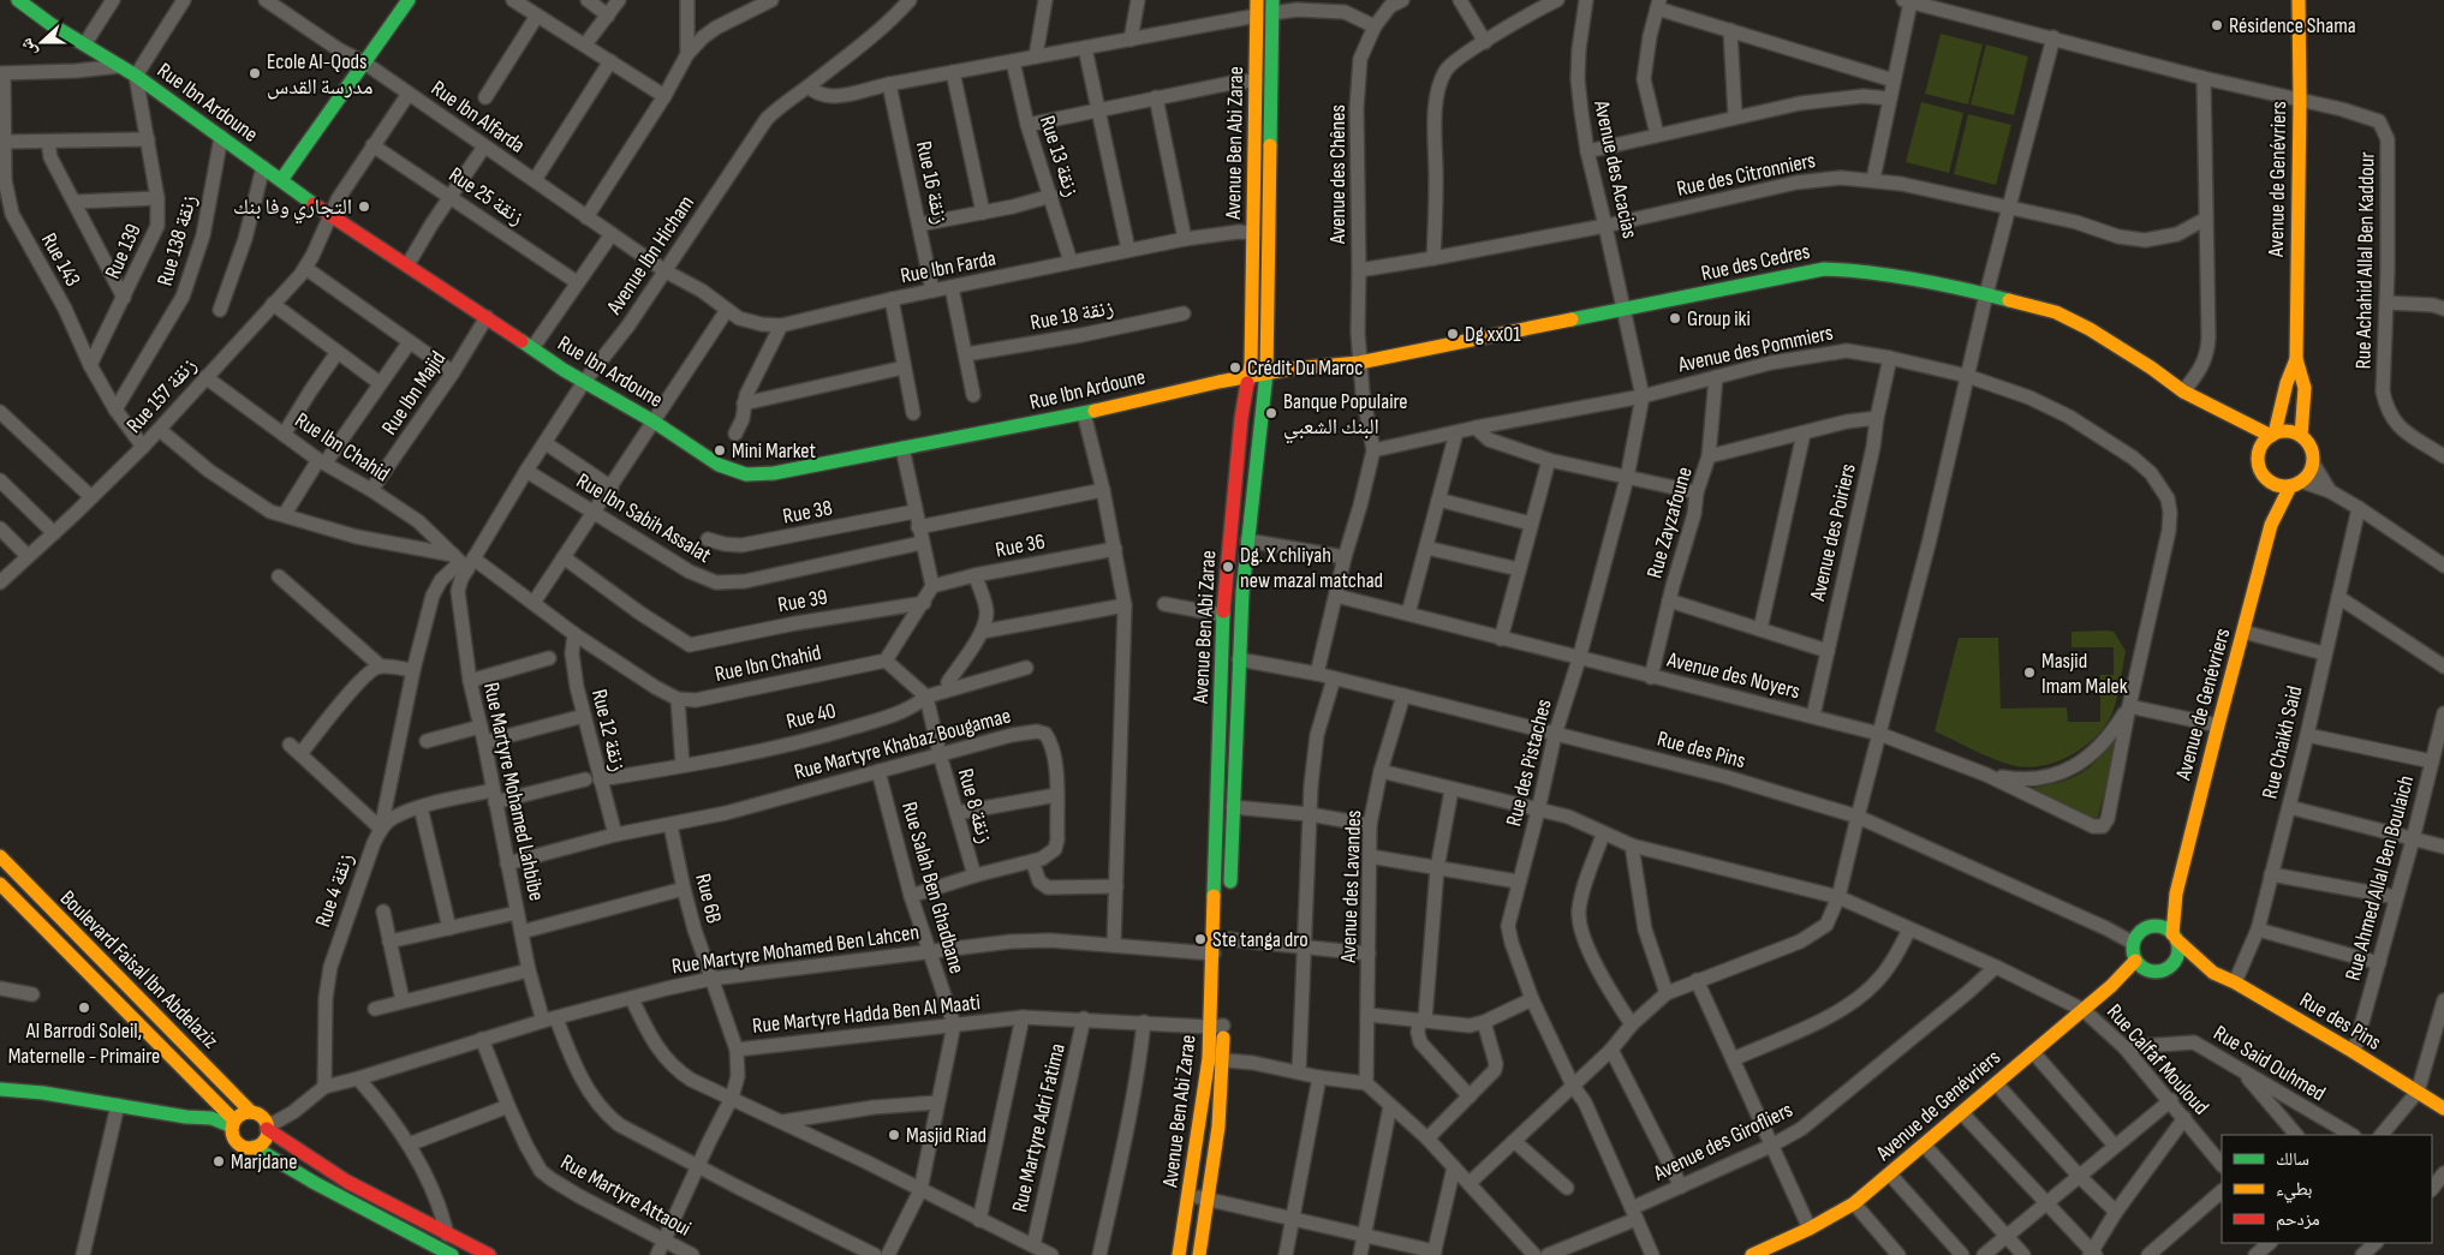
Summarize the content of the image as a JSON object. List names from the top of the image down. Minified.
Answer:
{"streets":{"street":["Rue Ibn Ardoune","Rue Ibn Alfarda","Avenue Ben Abi Zarae","Rue 13 زنقة","Avenue des Acacias","Avenue des Chênes","Rue des Citronniers","Avenue de Genévriers","Rue 16 زنقة","Rue 25 زنقة","Rue 138 زنقة","Rue 139","Avenue Ibn Hicham","Rue 143","Rue Achahid Allal Ben Kaddour","Rue des Cedres","Rue Ibn Farda","Rue 18 زنقة","Avenue des Pommiers","Rue Ibn Majid","Rue 157 زنقة","Rue Ibn Chahid","Rue 38","Rue Ibn Sabih Assalat","Rue Zayzafoune","Avenue des Poiriers","Rue 36","Rue 39","Avenue des Noyers","Rue 40","Rue 12 زنقة","Rue Chaikh Said","Rue Martyre Khabaz Bougamae","Rue des Pins","Rue des Pistaches","Rue Martyre Mohamed Lahbibe","Rue 8 زنقة","Rue Ahmed Allal Ben Boulaich","Avenue des Lavandes","Rue Salah Ben Ghadbane","Rue 4 زنقة","Rue 6B","Rue Martyre Mohamed Ben Lahcen","Boulevard Faisal Ibn Abdelaziz","Rue Martyre Hadda Ben Al Maati","Rue Calfaf Mouloud","Rue Said Ouhmed","Rue Martyre Adri Fatima","Avenue des Girofliers","Rue Martyre Attaoui"]},"crossings":[["Rue Ibn Ardoune","Avenue Ben Abi Zarae"],["Rue Ibn Ardoune","Rue 138 زنقة"],["Rue Ibn Ardoune","Rue 139"],["Rue Ibn Ardoune","Avenue Ibn Hicham"],["Rue Ibn Ardoune","Rue des Cedres"],["Rue Ibn Ardoune","Rue Ibn Majid"],["Rue Ibn Ardoune","Rue 157 زنقة"],["Rue Ibn Alfarda","Avenue Ibn Hicham"],["Rue Ibn Alfarda","Rue Ibn Farda"],["Rue Ibn Alfarda","Rue 157 زنقة"],["Avenue Ben Abi Zarae","Rue des Cedres"],["Avenue Ben Abi Zarae","Rue Ibn Farda"],["Avenue Ben Abi Zarae","Rue des Pins"],["Avenue Ben Abi Zarae","Rue Martyre Mohamed Ben Lahcen"],["Avenue Ben Abi Zarae","Rue Martyre Hadda Ben Al Maati"],["Rue 13 زنقة","Rue Ibn Farda"],["Avenue des Acacias","Rue des Citronniers"],["Avenue des Acacias","Rue des Cedres"],["Avenue des Acacias","Rue des Pistaches"],["Avenue des Chênes","Rue des Citronniers"],["Avenue des Chênes","Rue des Cedres"],["Avenue des Chênes","Avenue des Pommiers"],["Avenue de Genévriers","Rue Achahid Allal Ben Kaddour"],["Avenue de Genévriers","Rue des Cedres"],["Avenue de Genévriers","Rue des Pins"],["Avenue de Genévriers","Rue Calfaf Mouloud"],["Rue 16 زنقة","Rue Ibn Farda"],["Rue 25 زنقة","Rue 157 زنقة"],["Rue 138 زنقة","Rue 143"],["Rue 139","Rue 143"],["Avenue Ibn Hicham","Rue Ibn Farda"],["Avenue Ibn Hicham","Rue Ibn Chahid"],["Avenue Ibn Hicham","Rue Ibn Sabih Assalat"],["Avenue Ibn Hicham","Rue Martyre Mohamed Lahbibe"],["Avenue Ibn Hicham","Rue 4 زنقة"],["Rue 143","Rue 157 زنقة"],["Rue des Cedres","Rue des Pistaches"],["Avenue des Pommiers","Rue Zayzafoune"],["Avenue des Pommiers","Avenue des Poiriers"],["Avenue des Pommiers","Avenue des Noyers"],["Avenue des Pommiers","Rue des Pistaches"],["Rue Ibn Majid","Rue Ibn Chahid"],["Rue 157 زنقة","Rue Ibn Chahid"],["Rue Ibn Chahid","Rue 12 زنقة"],["Rue Ibn Chahid","Rue Martyre Mohamed Lahbibe"],["Rue Ibn Chahid","Rue 4 زنقة"],["Rue Zayzafoune","Avenue des Noyers"],["Avenue des Poiriers","Avenue des Noyers"],["Avenue des Noyers","Rue des Pistaches"],["Rue 40","Rue 12 زنقة"],["Rue 40","Rue Martyre Mohamed Lahbibe"],["Rue 40","Rue 8 زنقة"],["Rue 12 زنقة","Rue Martyre Khabaz Bougamae"],["Rue Chaikh Said","Rue des Pins"],["Rue Martyre Khabaz Bougamae","Rue Martyre Mohamed Lahbibe"],["Rue Martyre Khabaz Bougamae","Rue 8 زنقة"],["Rue Martyre Khabaz Bougamae","Rue Salah Ben Ghadbane"],["Rue Martyre Khabaz Bougamae","Rue 6B"],["Rue des Pins","Rue des Pistaches"],["Rue des Pins","Rue Ahmed Allal Ben Boulaich"],["Rue des Pins","Avenue des Lavandes"],["Rue des Pistaches","Rue Calfaf Mouloud"],["Rue des Pistaches","Avenue des Girofliers"],["Rue Martyre Mohamed Lahbibe","Rue 4 زنقة"],["Rue Martyre Mohamed Lahbibe","Rue Martyre Mohamed Ben Lahcen"],["Rue Martyre Mohamed Lahbibe","Rue Martyre Hadda Ben Al Maati"],["Avenue des Lavandes","Rue Calfaf Mouloud"],["Rue Salah Ben Ghadbane","Rue Martyre Mohamed Ben Lahcen"],["Rue Salah Ben Ghadbane","Rue Martyre Hadda Ben Al Maati"],["Rue 4 زنقة","Rue Martyre Mohamed Ben Lahcen"],["Rue 6B","Rue Martyre Mohamed Ben Lahcen"],["Rue 6B","Rue Martyre Hadda Ben Al Maati"],["Rue Martyre Mohamed Ben Lahcen","Rue Martyre Attaoui"],["Rue Martyre Hadda Ben Al Maati","Rue Martyre Adri Fatima"],["Rue Martyre Hadda Ben Al Maati","Rue Martyre Attaoui"],["Rue Calfaf Mouloud","Rue Said Ouhmed"],["Rue Calfaf Mouloud","Avenue des Girofliers"]],"places":["Résidence Shama","Ecole Al-Qods مدرسة القدس","التجاري وفا بنك","Group iki","Dg xx01","Crédit Du Maroc","Banque Populaire البنك الشعبي","Mini Market","Dg. X chliyah new mazal matchad","Masjid Imam Malek","Ste tanga dro","Al Barrodi Soleil, Maternelle - Primaire","Masjid Riad","Marjdane"],"legend":["سالك","بطيء","مزدحم"],"north":"left"}
